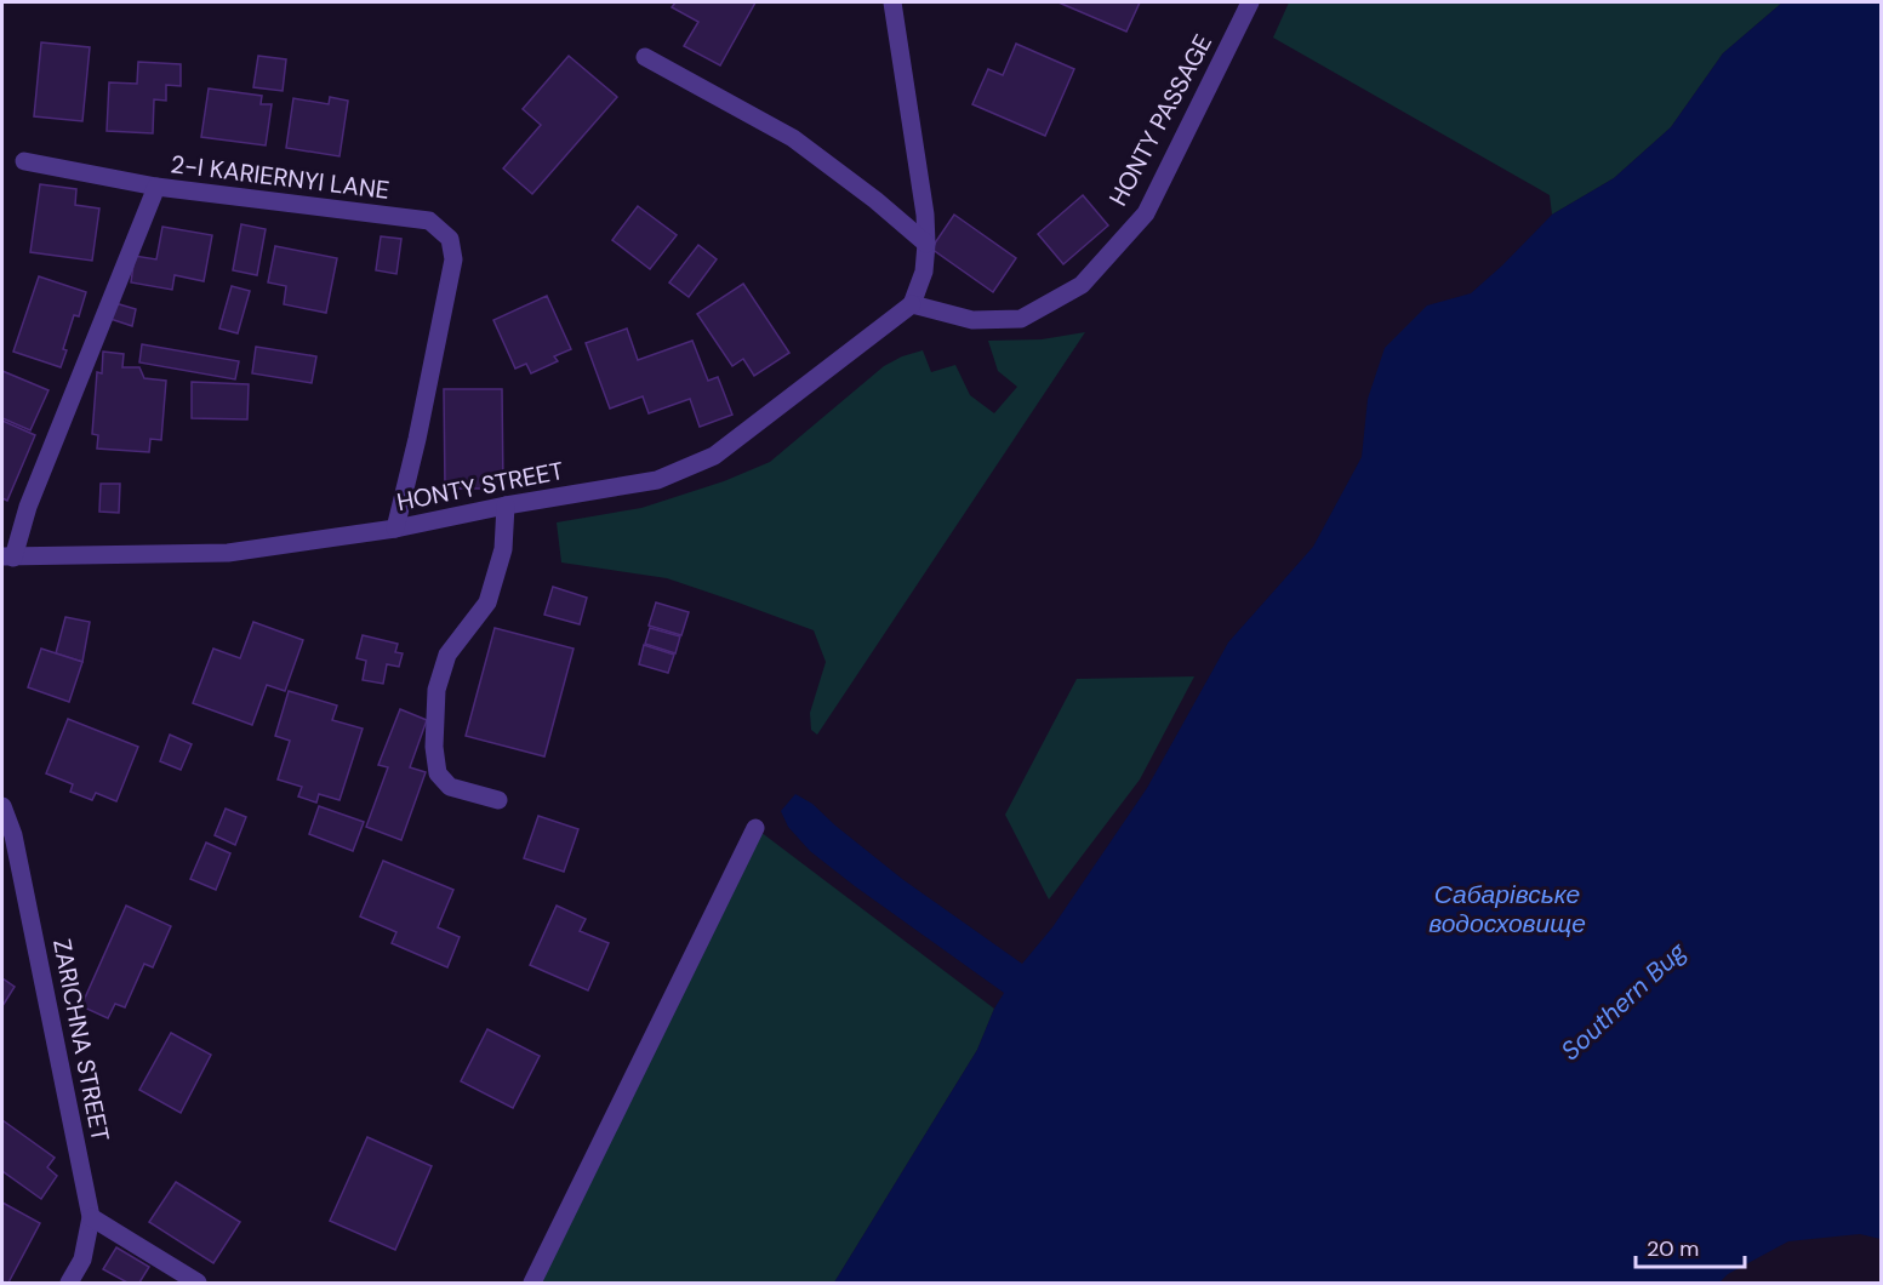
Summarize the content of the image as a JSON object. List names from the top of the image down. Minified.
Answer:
{"streets":{"street":["HONTY PASSAGE","2-I KARIERNYI LANE","HONTY STREET","ZARICHNA STREET"]},"crossings":[["HONTY PASSAGE","HONTY STREET"],["2-I KARIERNYI LANE","HONTY STREET"]],"water":["Сабарівське водосховище","Southern Bug"],"scale_bar":"20 m"}
